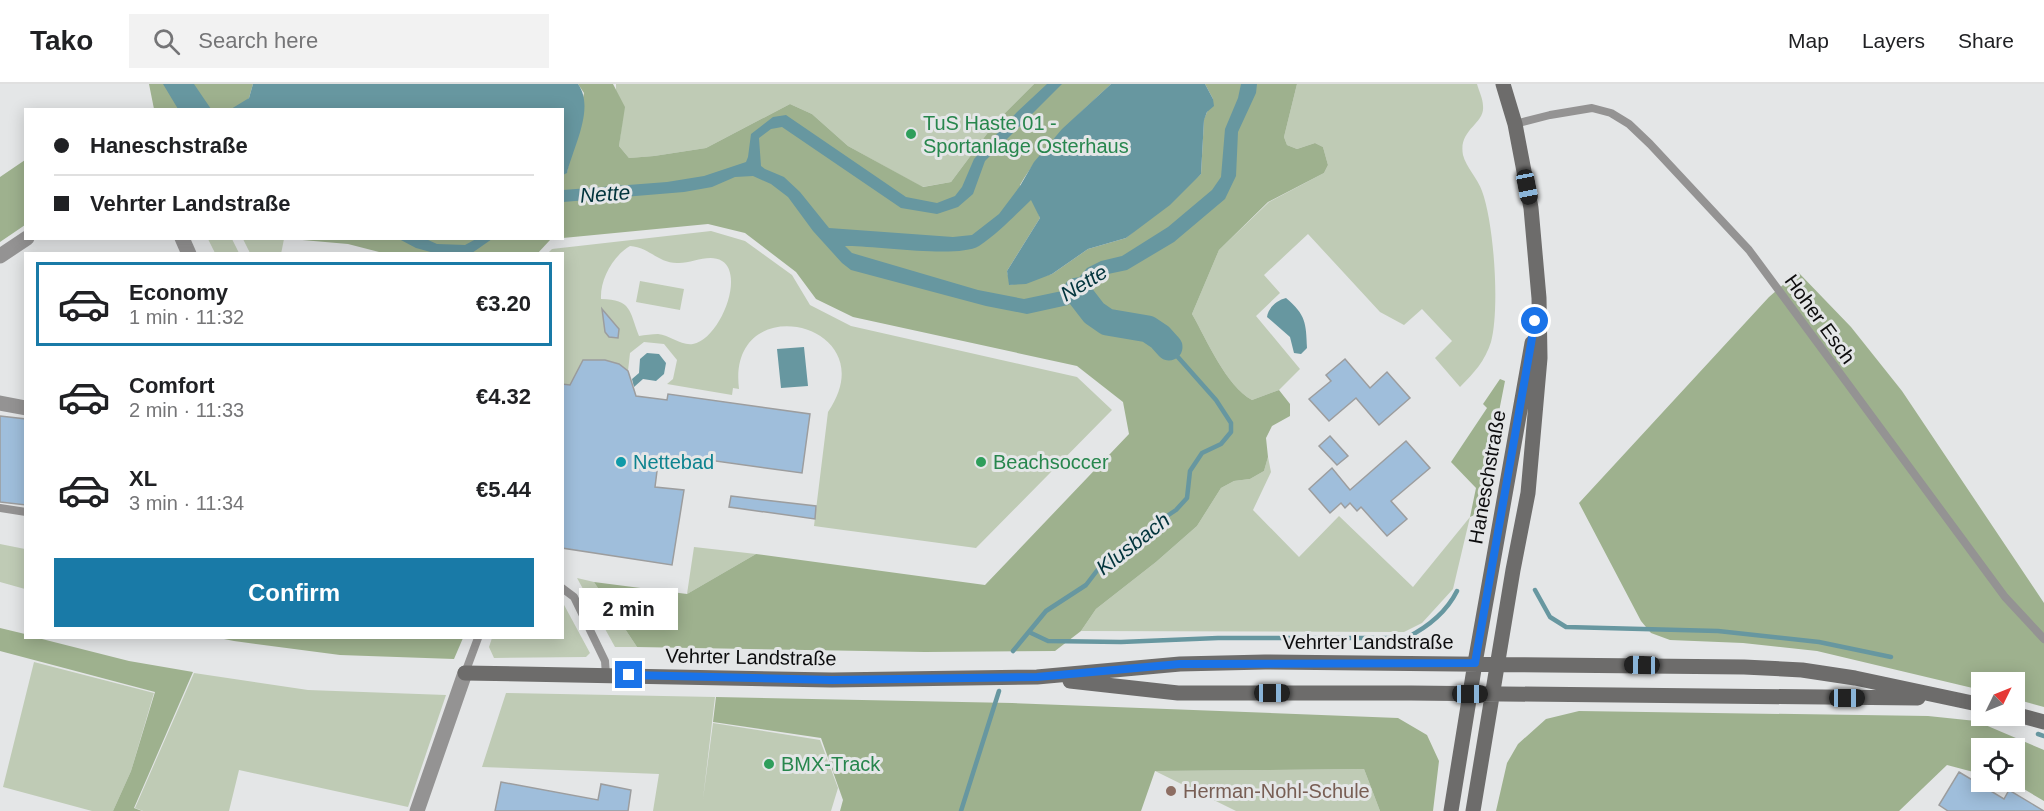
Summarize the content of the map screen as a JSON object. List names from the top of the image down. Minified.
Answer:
{"streets":{"main road":["Haneschstraße","Vehrter Landstraße"],"lane":["Hoher Esch"]},"crossings":[["Hoher Esch","Haneschstraße"],["Haneschstraße","Vehrter Landstraße"]],"water":["Nette","Klusbach"],"places":["TuS Haste 01 - Sportanlage Osterhaus","Nettebad","Beachsoccer","BMX-Track","Herman-Nohl-Schule"],"north":"top right","page":{"header":"Tako","search":"Search here","nav":["Map","Layers","Share"],"banner":["Haneschstraße","Vehrter Landstraße"],"list":[{"name":"Economy","note":"1 min · 11:32","value":"€3.20"},{"name":"Comfort","note":"2 min · 11:33","value":"€4.32"},{"name":"XL","note":"3 min · 11:34","value":"€5.44"}],"buttons":"Confirm","bubble":"2 min"}}
